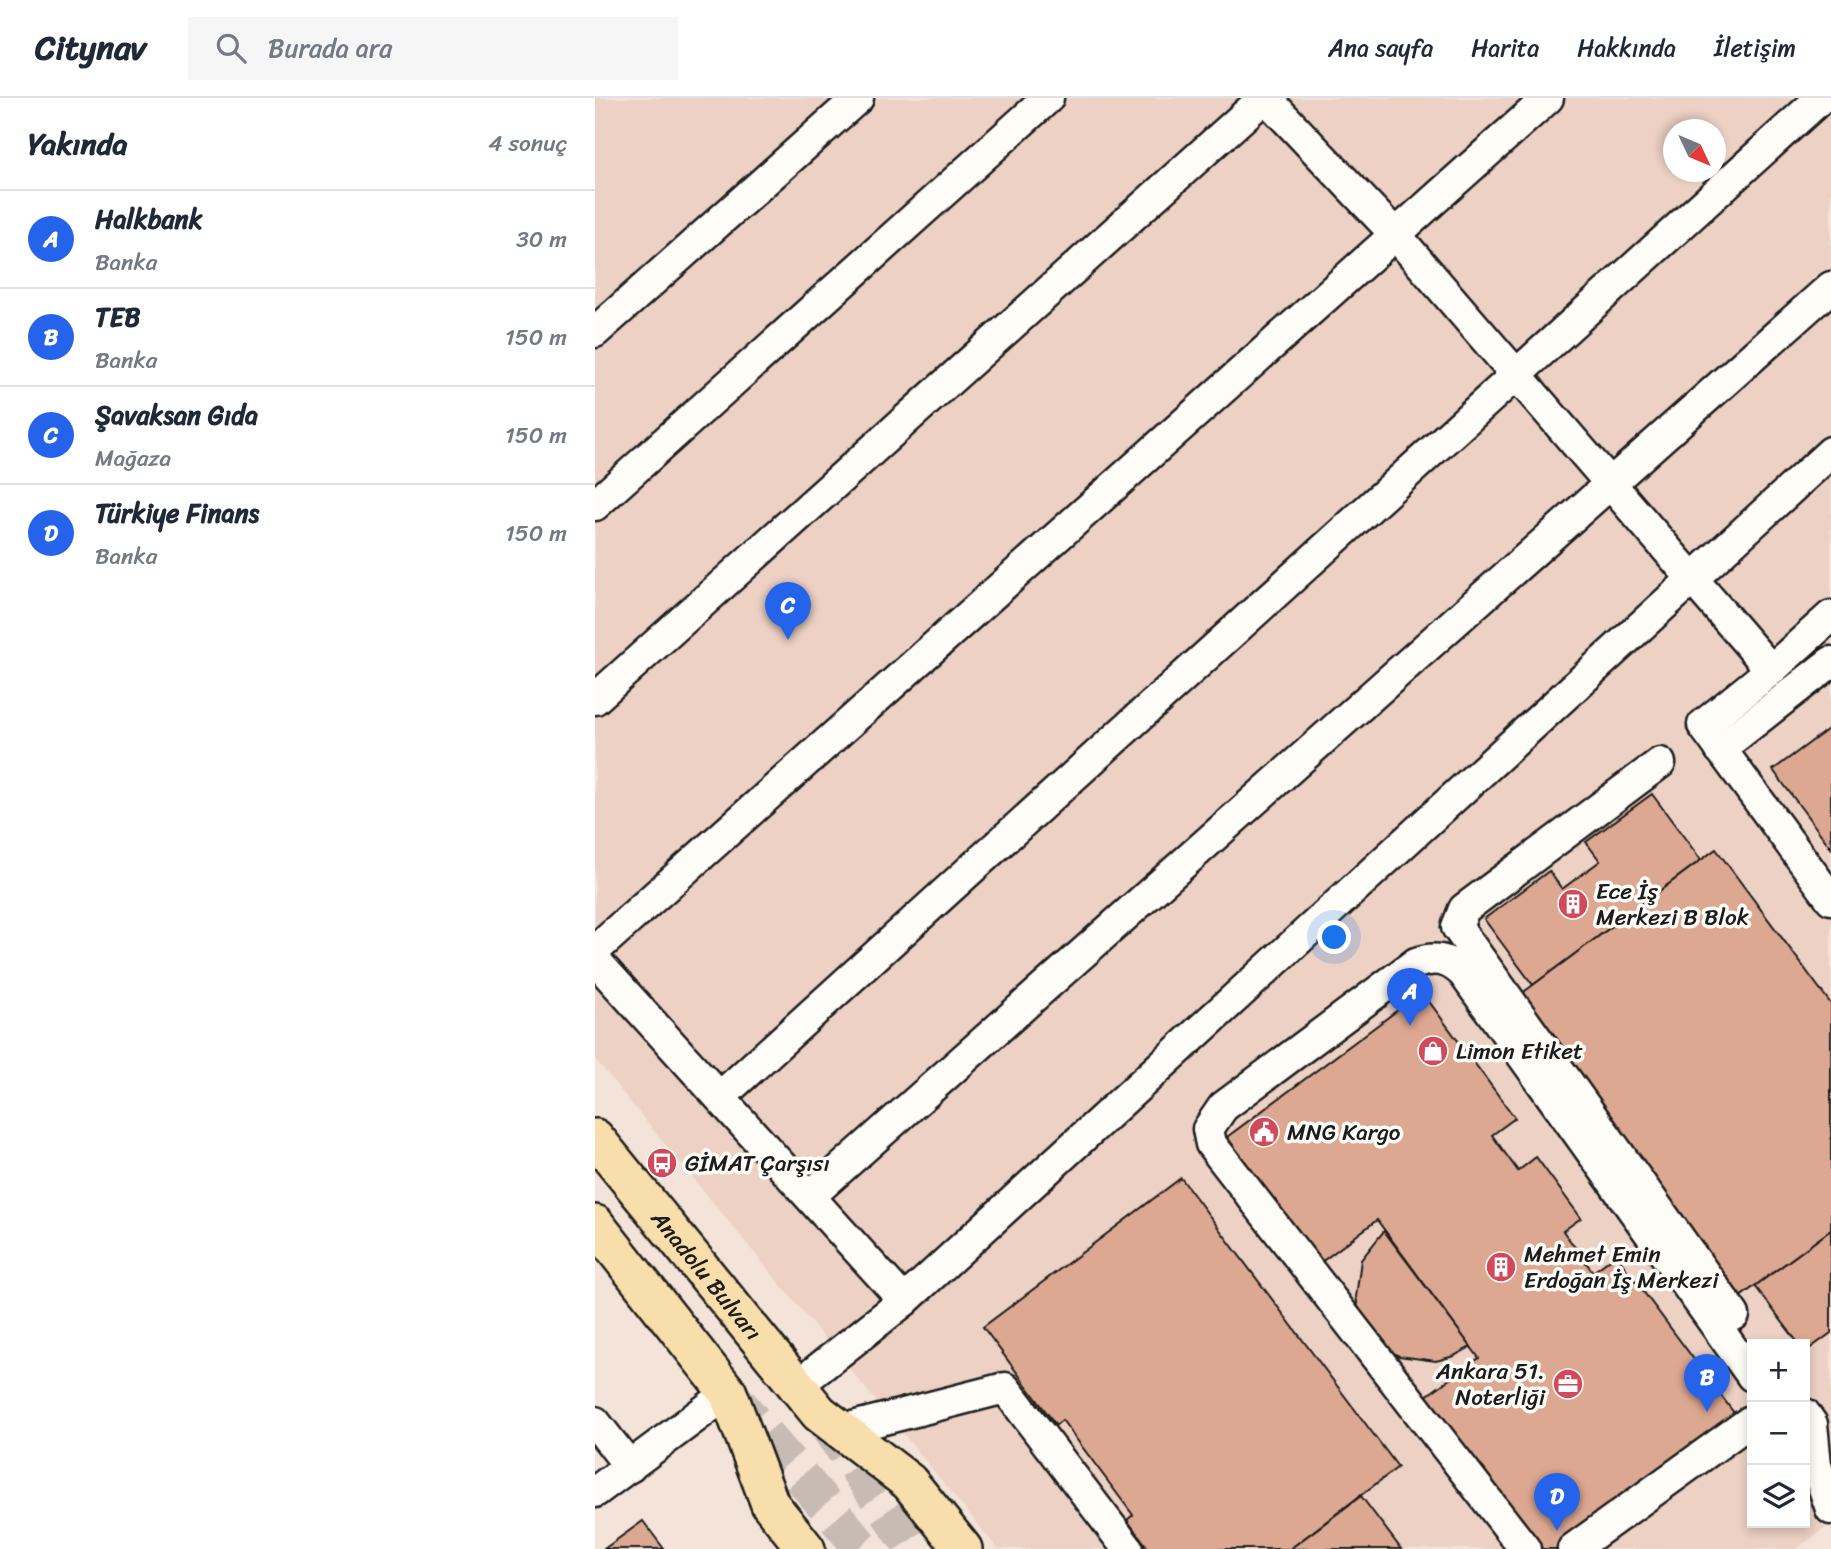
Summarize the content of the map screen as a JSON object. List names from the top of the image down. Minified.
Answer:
{"streets":{"main road":["Anadolu Bulvarı"]},"places":{"building":["Ece İş Merkezi B Blok","Mehmet Emin Erdoğan İş Merkezi"],"shop":["Limon Etiket"],"public building":["MNG Kargo"],"bus stop":["GİMAT Çarşısı"],"office":["Ankara 51. Noterliği"]},"north":"bottom right","page":{"header":"Citynav","search":"Burada ara","nav":["Ana sayfa","Harita","Hakkında","İletişim"],"heading":["Yakında","4 sonuç"],"list":[{"mark":"A","name":"Halkbank","note":"Banka","value":"30 m"},{"mark":"B","name":"TEB","note":"Banka","value":"150 m"},{"mark":"C","name":"Şavaksan Gıda","note":"Mağaza","value":"150 m"},{"mark":"D","name":"Türkiye Finans","note":"Banka","value":"150 m"}],"pins":["C","A","B","D"],"map_buttons":["+","−"]}}
